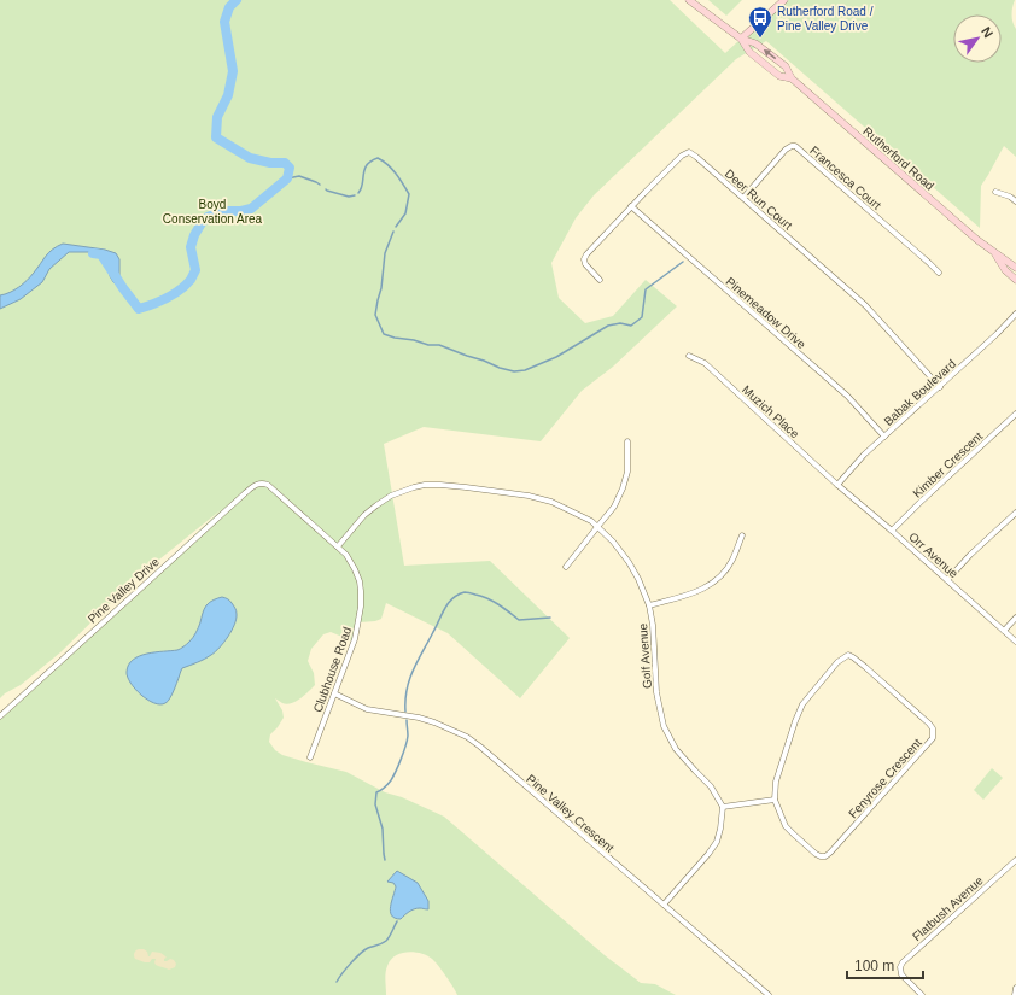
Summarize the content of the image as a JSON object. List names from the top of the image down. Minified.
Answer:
{"streets":{"main road":["Rutherford Road"],"street":["Francesca Court","Deer Run Court","Pinemeadow Drive","Babak Boulevard","Muzich Place","Kimber Crescent","Orr Avenue","Pine Valley Drive","Golf Avenue","Clubhouse Road","Fenyrose Crescent","Pine Valley Crescent","Flatbush Avenue"]},"crossings":[["Francesca Court","Deer Run Court"],["Deer Run Court","Pinemeadow Drive"],["Deer Run Court","Babak Boulevard"],["Pinemeadow Drive","Babak Boulevard"],["Babak Boulevard","Muzich Place"],["Babak Boulevard","Orr Avenue"],["Muzich Place","Orr Avenue"],["Kimber Crescent","Orr Avenue"],["Pine Valley Drive","Clubhouse Road"],["Golf Avenue","Clubhouse Road"],["Clubhouse Road","Pine Valley Crescent"]],"parks":["Boyd Conservation Area"],"places":{"bus stop":["Rutherford Road / Pine Valley Drive"]},"scale_bar":"100 m","north":"top right"}
